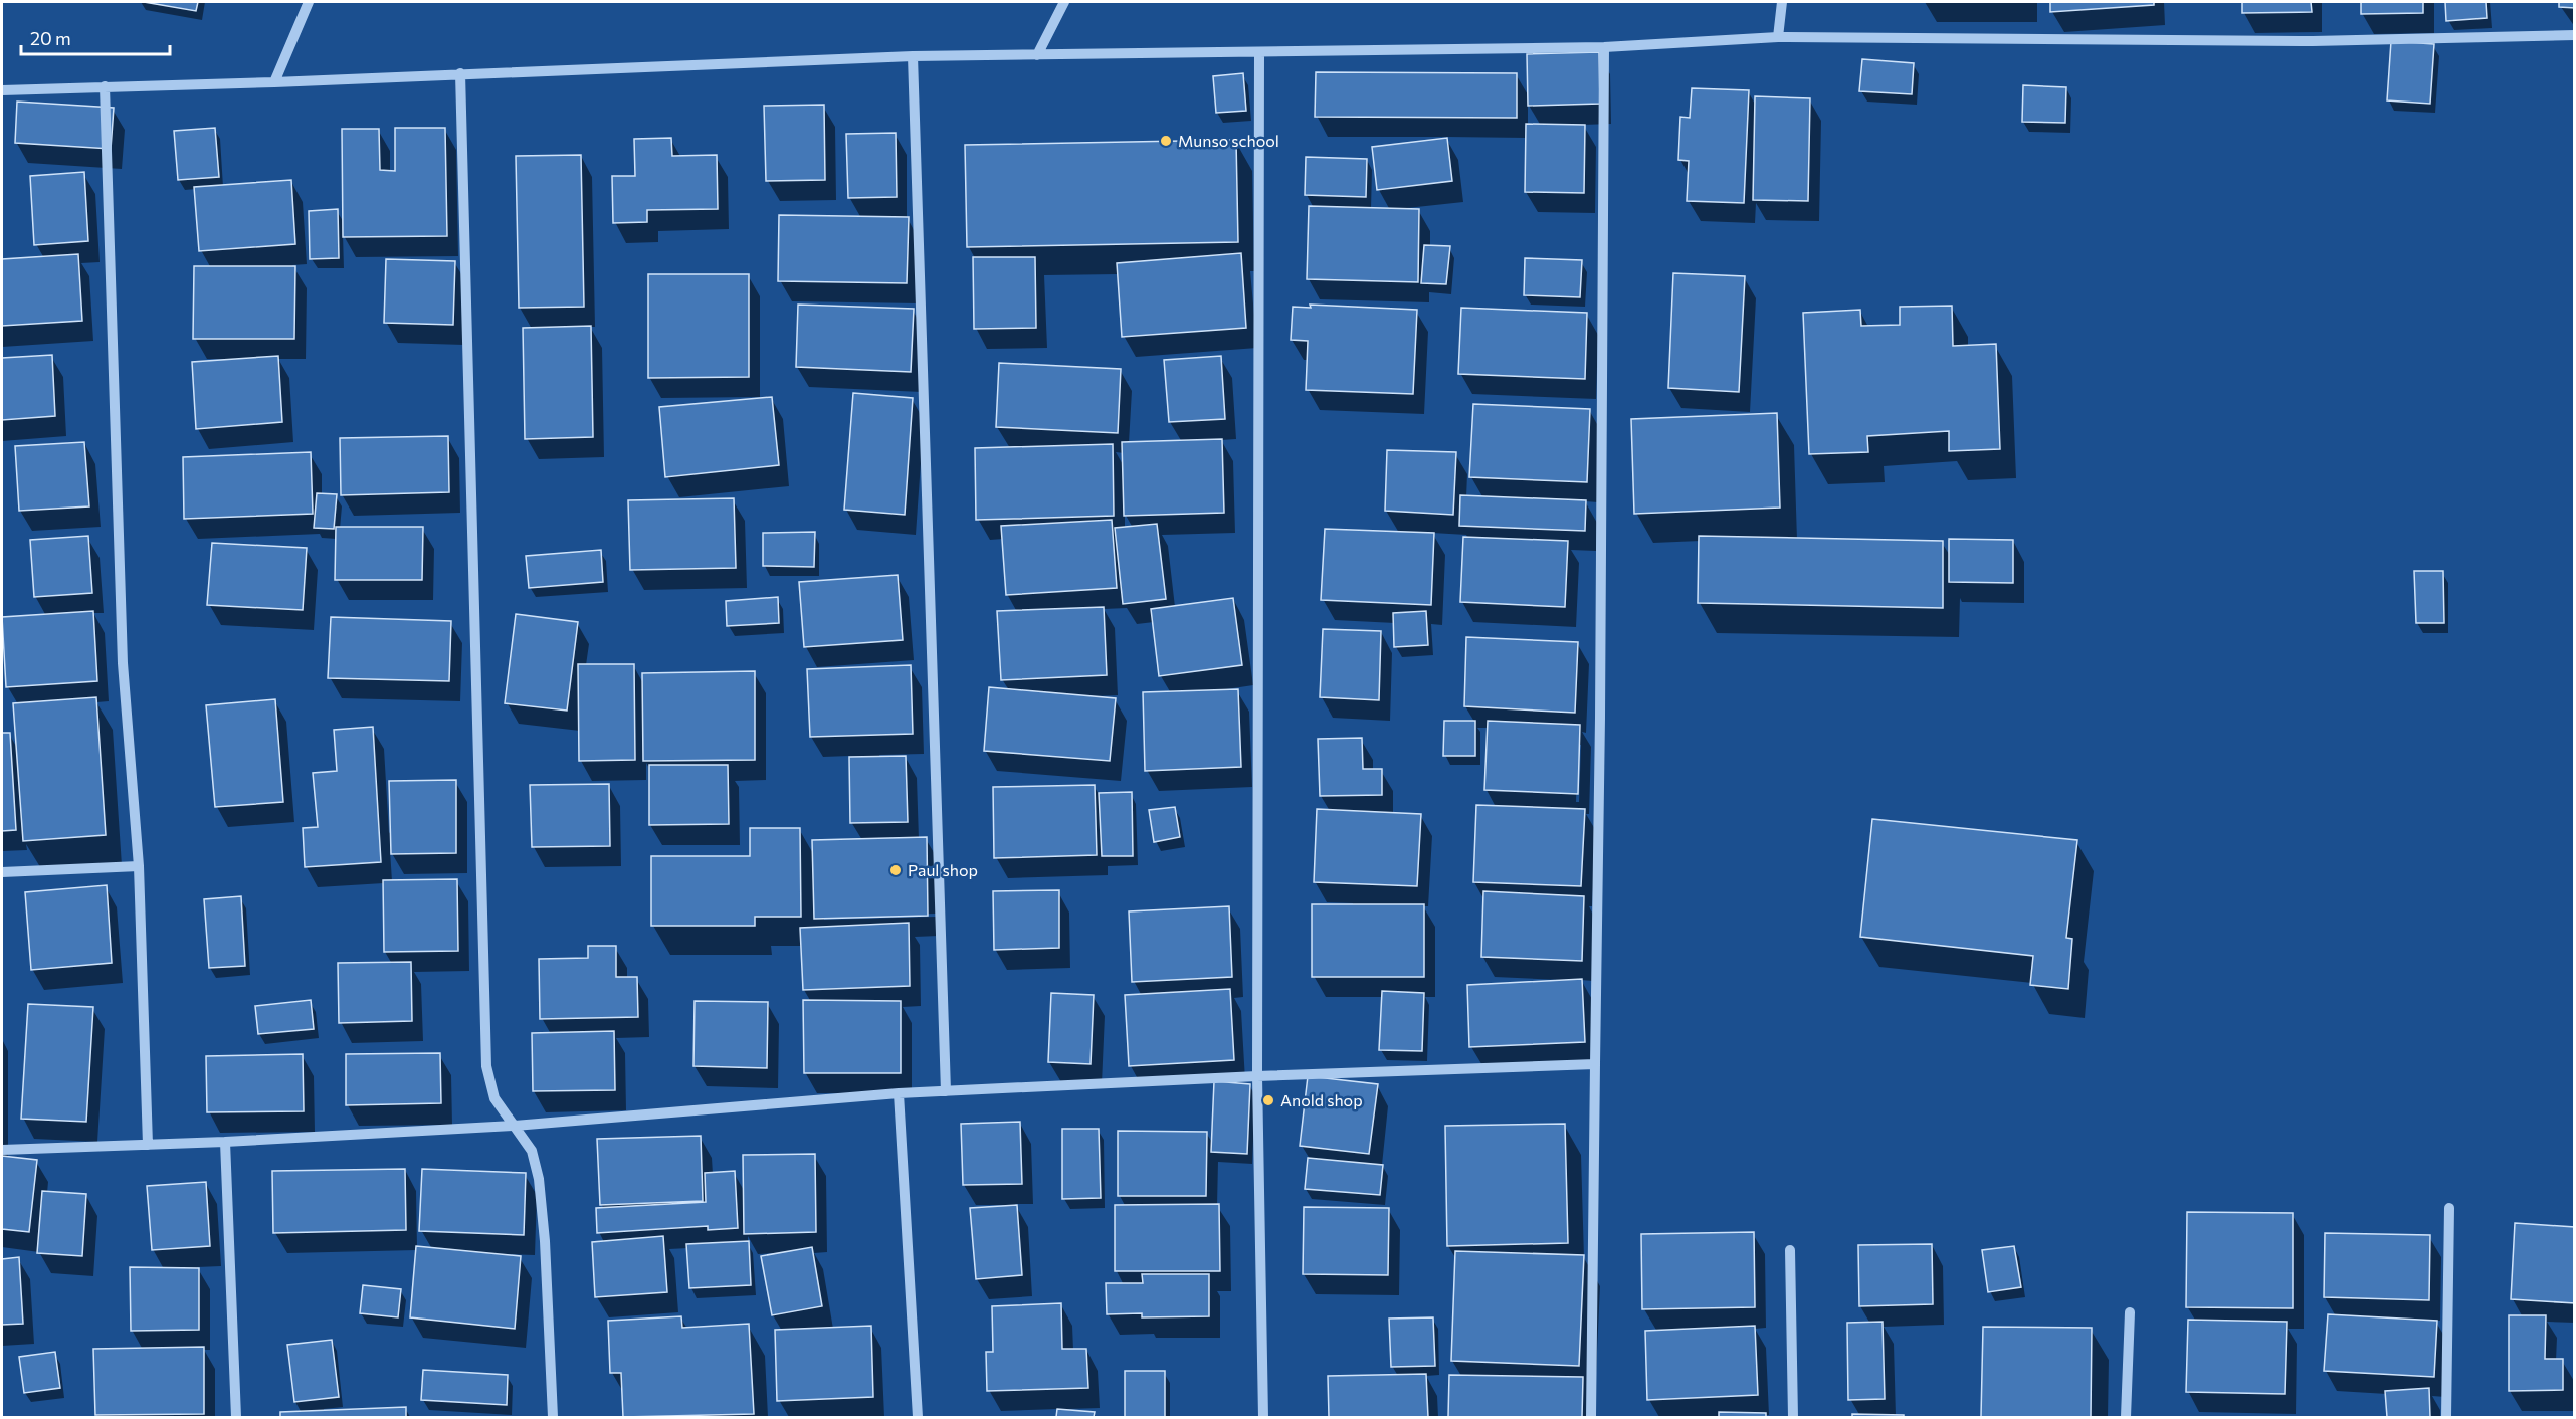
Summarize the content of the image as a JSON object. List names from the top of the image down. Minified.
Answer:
{"places":["Munso school","Paul shop","Anold shop"],"scale_bar":"20 m"}
